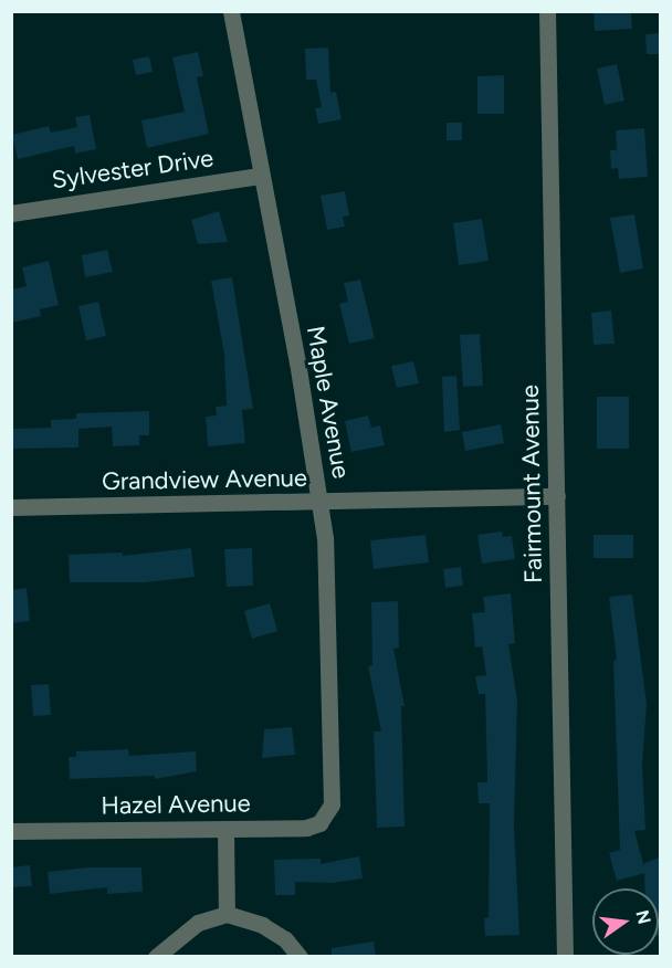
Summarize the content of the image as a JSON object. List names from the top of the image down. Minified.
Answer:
{"streets":{"street":["Sylvester Drive","Maple Avenue","Grandview Avenue","Fairmount Avenue","Hazel Avenue"]},"crossings":[["Sylvester Drive","Maple Avenue"],["Maple Avenue","Grandview Avenue"],["Maple Avenue","Hazel Avenue"],["Grandview Avenue","Fairmount Avenue"]],"north":"right"}
